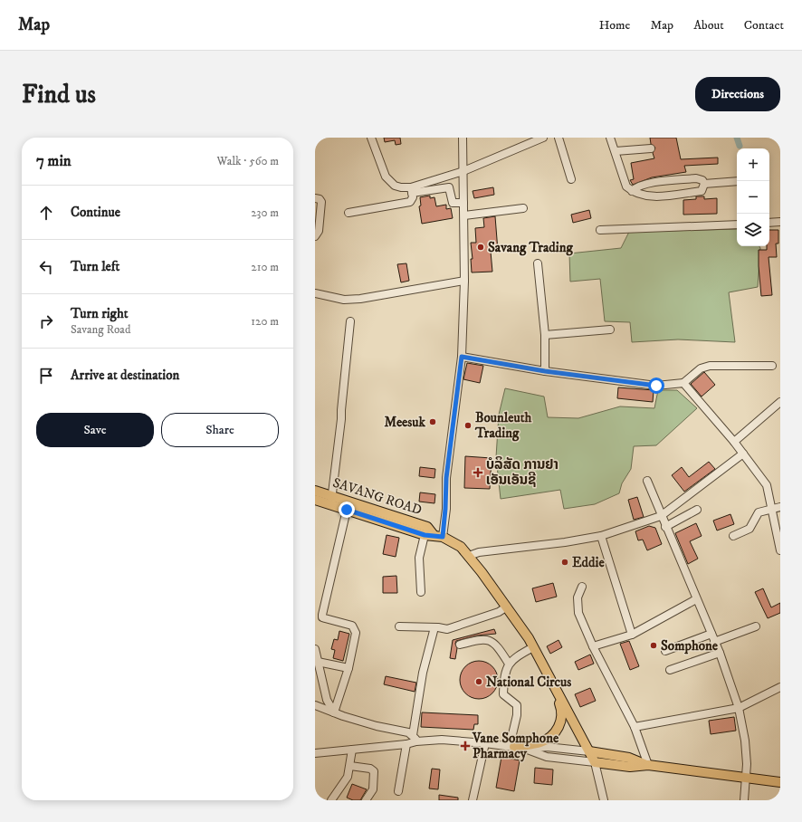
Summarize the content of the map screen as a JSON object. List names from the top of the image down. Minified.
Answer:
{"streets":{"main road":["SAVANG ROAD"]},"places":{"other":["Savang Trading","Meesuk","Bounleuth Trading","Eddie","Somphone","National Circus"],"health":["ບໍລິສັດ ການຢາ ເອັນເອັນຊີ","Vane Somphone Pharmacy"]},"page":{"header":"Map","nav":["Home","Map","About","Contact"],"buttons":["Directions",["Save","Share"]],"title":"Find us","heading":["7 min","Walk · 560 m"],"map_buttons":["+","−"],"list":[["Continue","230 m"],["Turn left","210 m"],["Turn right","Savang Road","120 m"],"Arrive at destination"]}}
